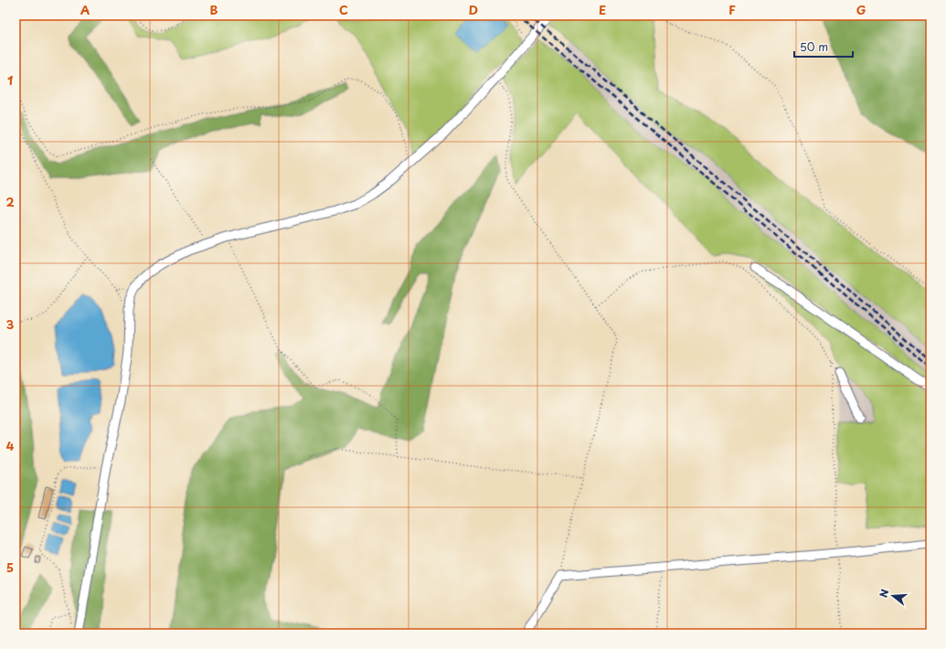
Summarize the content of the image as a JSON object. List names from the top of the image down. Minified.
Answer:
{"scale_bar":"50 m","north":"left","grid":{"columns":["A","B","C","D","E","F","G"],"rows":["1","2","3","4","5"]}}
